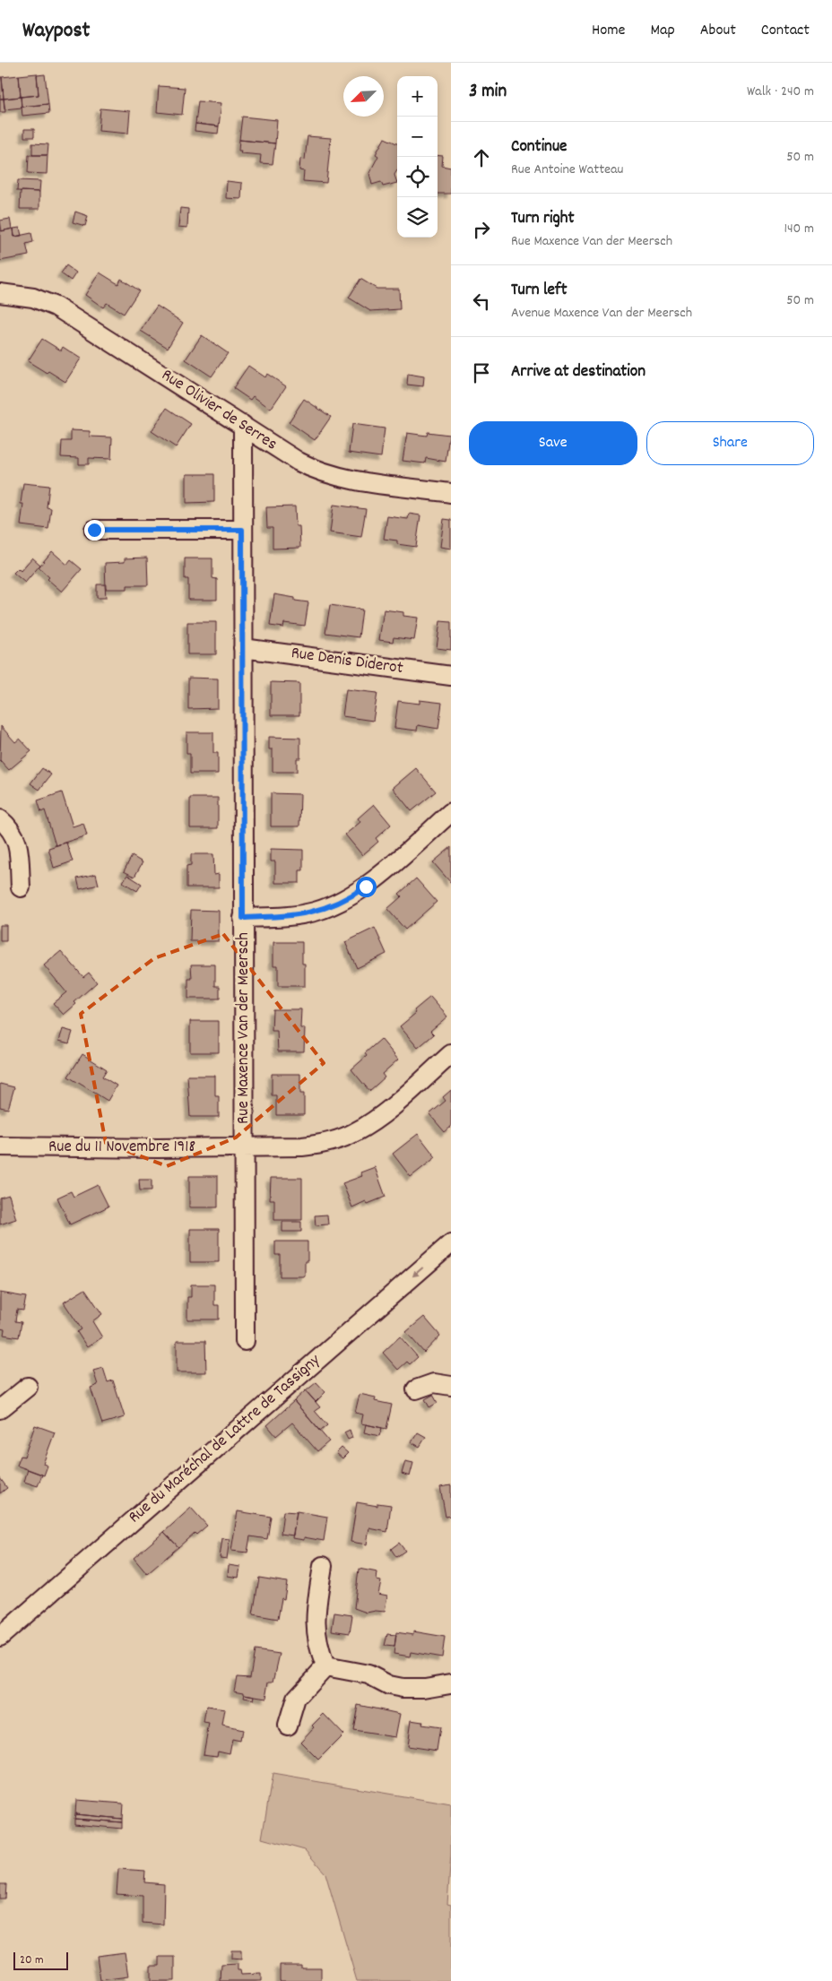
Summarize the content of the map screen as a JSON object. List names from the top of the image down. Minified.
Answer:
{"streets":{"street":["Rue Olivier de Serres","Rue Denis Diderot","Rue Maxence Van der Meersch","Rue du 11 Novembre 1918","Rue du Maréchal de Lattre de Tassigny"]},"crossings":[["Rue Olivier de Serres","Rue Maxence Van der Meersch"],["Rue Denis Diderot","Rue Maxence Van der Meersch"],["Rue Maxence Van der Meersch","Rue du 11 Novembre 1918"]],"one_way":["Rue du Maréchal de Lattre de Tassigny"],"scale_bar":"20 m","north":"bottom left","page":{"header":"Waypost","nav":["Home","Map","About","Contact"],"heading":["3 min","Walk · 240 m"],"map_buttons":["+","−"],"list":[["Continue","Rue Antoine Watteau","50 m"],["Turn right","Rue Maxence Van der Meersch","140 m"],["Turn left","Avenue Maxence Van der Meersch","50 m"],"Arrive at destination"],"buttons":["Save","Share"],"scale":"20 m"}}
